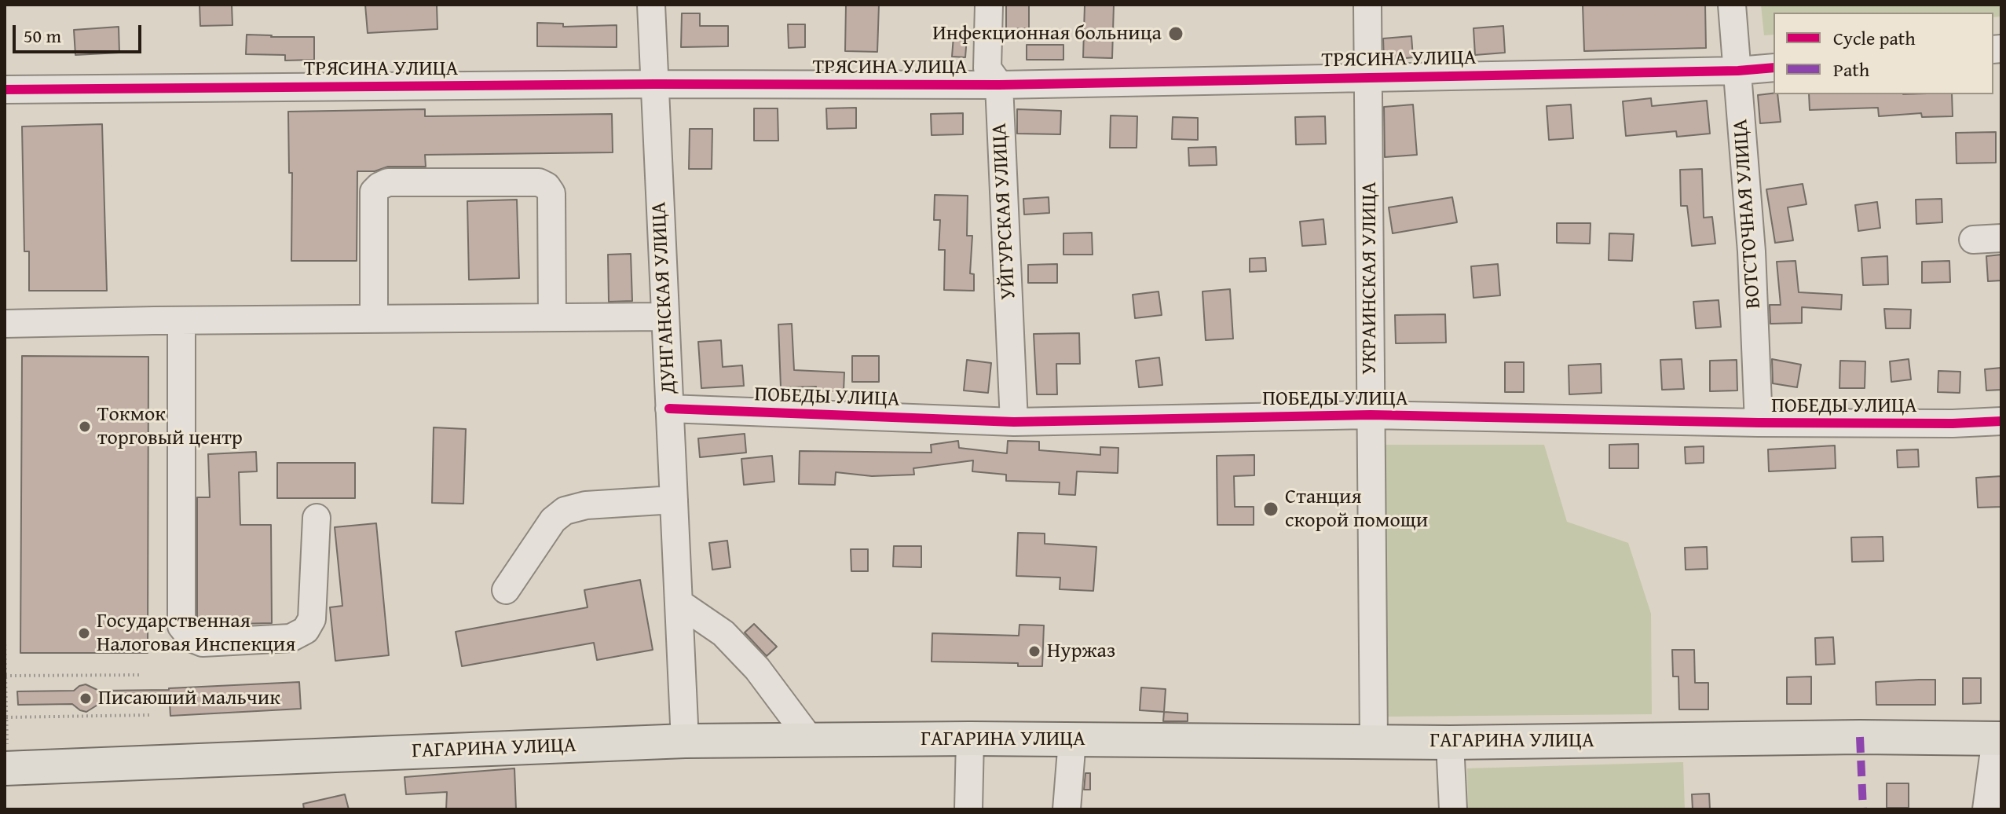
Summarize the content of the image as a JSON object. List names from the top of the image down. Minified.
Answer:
{"streets":{"main road":["ГАГАРИНА УЛИЦА"],"street":["ТРЯСИНА УЛИЦА","УЙГУРСКАЯ УЛИЦА","ВОТСТОЧНАЯ УЛИЦА","УКРАИНСКАЯ УЛИЦА","ДУНГАНСКАЯ УЛИЦА","ПОБЕДЫ УЛИЦА"]},"crossings":[["ТРЯСИНА УЛИЦА","УЙГУРСКАЯ УЛИЦА"],["ТРЯСИНА УЛИЦА","ВОТСТОЧНАЯ УЛИЦА"],["ТРЯСИНА УЛИЦА","УКРАИНСКАЯ УЛИЦА"],["ТРЯСИНА УЛИЦА","ДУНГАНСКАЯ УЛИЦА"],["УЙГУРСКАЯ УЛИЦА","ПОБЕДЫ УЛИЦА"],["ВОТСТОЧНАЯ УЛИЦА","ПОБЕДЫ УЛИЦА"],["УКРАИНСКАЯ УЛИЦА","ПОБЕДЫ УЛИЦА"],["УКРАИНСКАЯ УЛИЦА","ГАГАРИНА УЛИЦА"],["ДУНГАНСКАЯ УЛИЦА","ПОБЕДЫ УЛИЦА"],["ДУНГАНСКАЯ УЛИЦА","ГАГАРИНА УЛИЦА"]],"places":["Инфекционная больница","Токмок торговый центр","Станция скорой помощи","Государственная Налоговая Инспекция","Нуржаз","Писаюший мальчик"],"legend":["Cycle path","Path"],"scale_bar":"50 m"}
